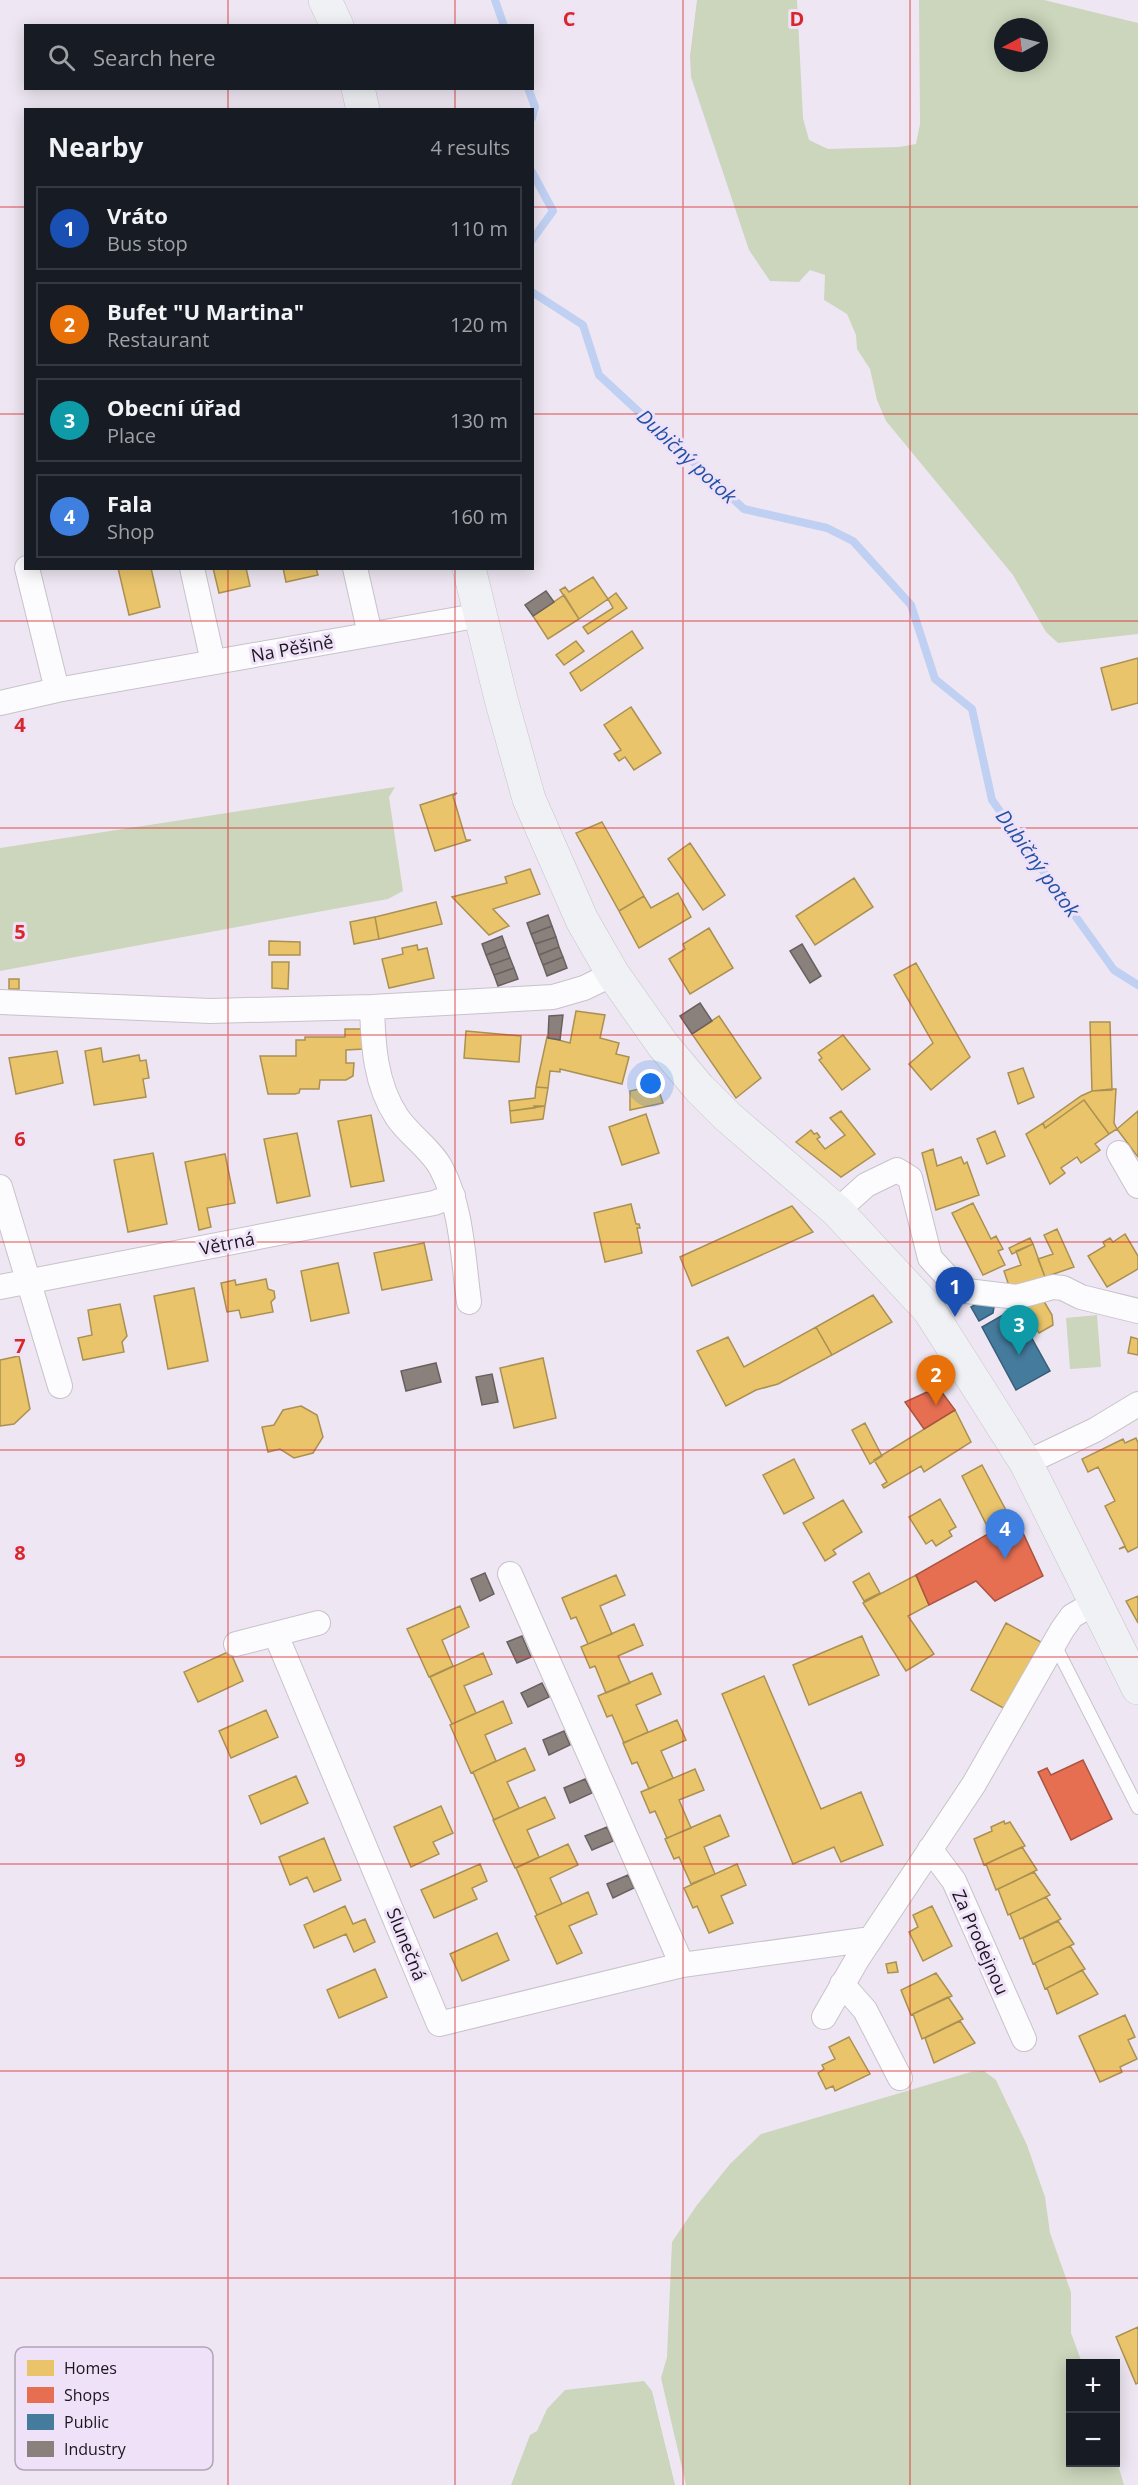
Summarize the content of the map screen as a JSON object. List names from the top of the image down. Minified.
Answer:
{"streets":{"street":["Na Pěšině","Větrná","Za Prodejnou","Slunečná"]},"water":["Dubičný potok"],"legend":["Homes","Shops","Public","Industry"],"north":"left","page":{"search":"Search here","heading":["Nearby","4 results"],"list":[{"mark":"1","name":"Vráto","note":"Bus stop","value":"110 m"},{"mark":"2","name":"Bufet \"U Martina\"","note":"Restaurant","value":"120 m"},{"mark":"3","name":"Obecní úřad","note":"Place","value":"130 m"},{"mark":"4","name":"Fala","note":"Shop","value":"160 m"}],"pins":["1","3","2","4"],"map_buttons":["+","−"]},"grid":{"columns":["C","D"],"rows":["4","5","6","7","8","9"]}}
